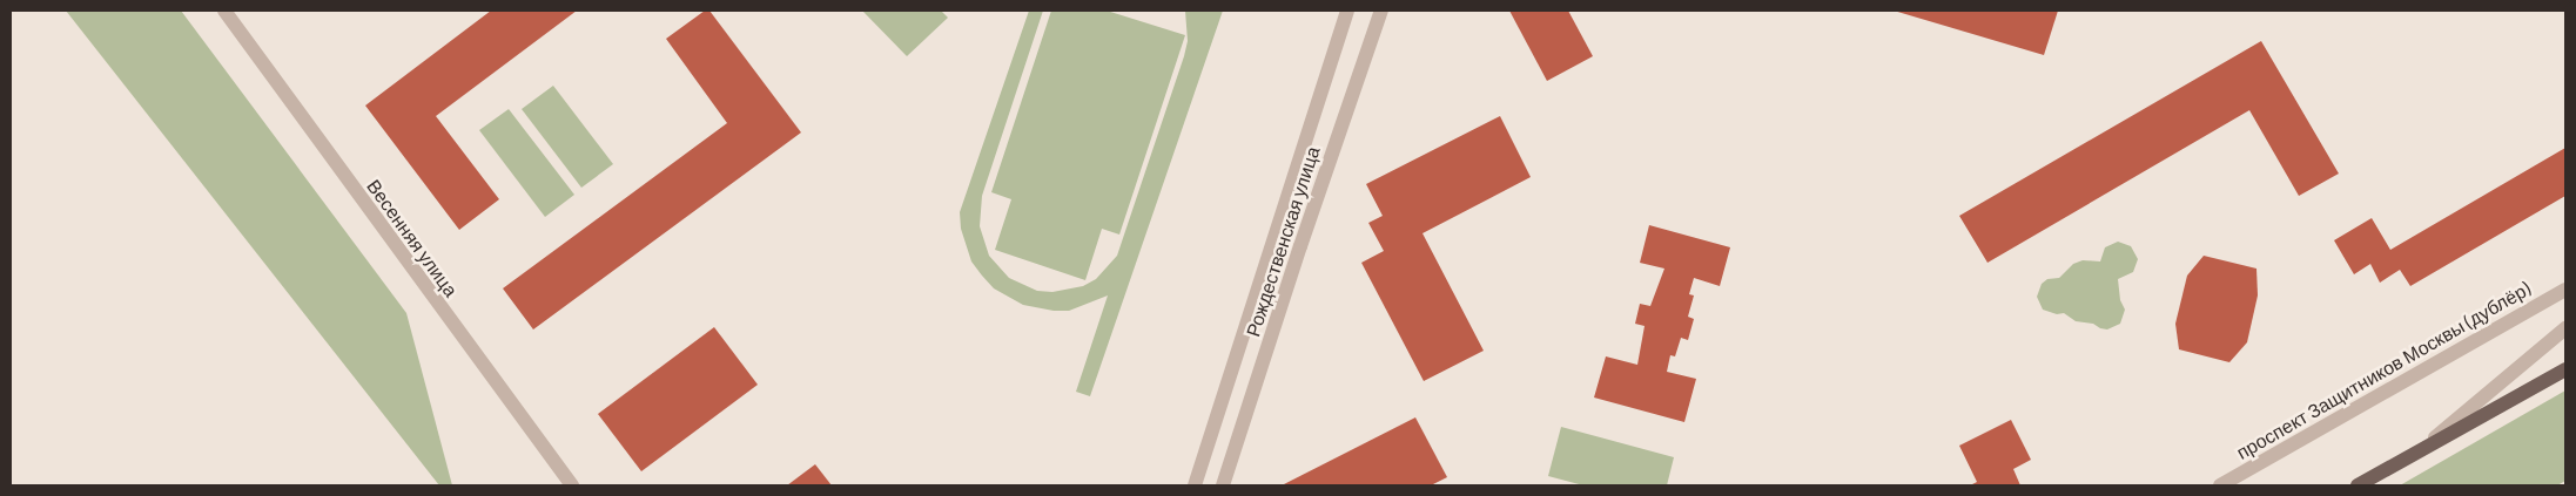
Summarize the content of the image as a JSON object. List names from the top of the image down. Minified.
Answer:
{"streets":{"street":["Весенняя улица","Рождественская улица","проспект Защитников Москвы (дублёр)"]}}
